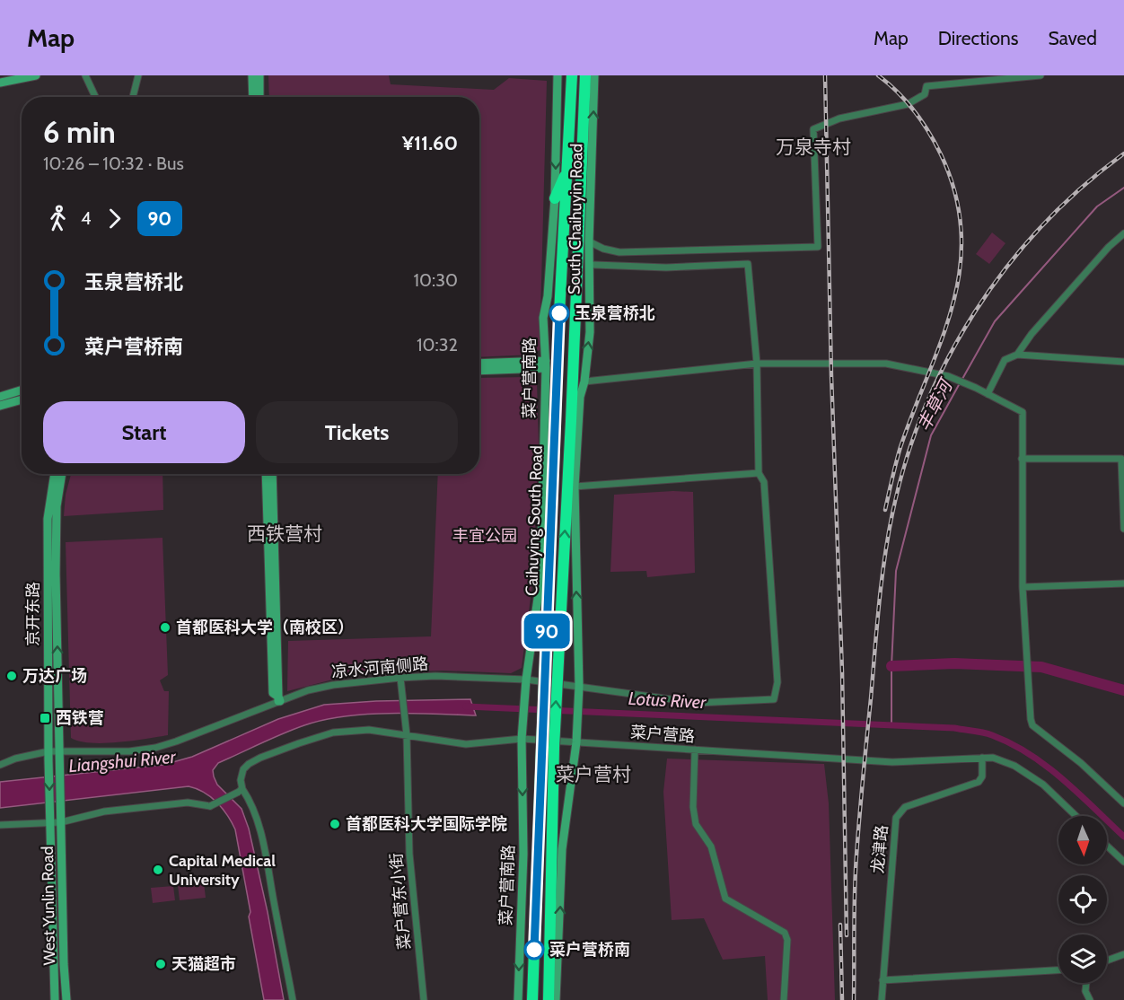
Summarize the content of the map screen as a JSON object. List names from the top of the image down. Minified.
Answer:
{"streets":{"highway":["Caihuying South Road"],"street":["South Chaihuyin Road","菜户营南路","京开东路","凉水河南侧路","菜户营路","龙津路","菜户营东小街","West Yunlin Road"]},"crossings":[["South Chaihuyin Road","凉水河南侧路"],["South Chaihuyin Road","菜户营路"],["菜户营南路","凉水河南侧路"],["菜户营南路","菜户营路"],["京开东路","凉水河南侧路"],["京开东路","West Yunlin Road"],["凉水河南侧路","菜户营东小街"],["菜户营路","龙津路"],["菜户营路","菜户营东小街"]],"one_way":["South Chaihuyin Road"],"districts":["万泉寺村","西铁营村","菜户营村"],"water":["丰草河","Lotus River","Liangshui River"],"parks":["丰宜公园"],"places":{"other":["玉泉营桥北","首都医科大学（南校区）","万达广场","首都医科大学国际学院","Capital Medical University","菜户营桥南","天猫超市"],"transit":["西铁营"]},"lines":["bus line 90"],"north":"bottom","page":{"header":"Map","nav":["Map","Directions","Saved"],"on_map":"90","heading":["6 min","10:26 – 10:32 · Bus","¥11.60"],"legs":["4","90"],"list":[{"name":"玉泉营桥北","value":"10:30"},{"name":"菜户营桥南","value":"10:32"}],"buttons":["Start","Tickets"]}}
